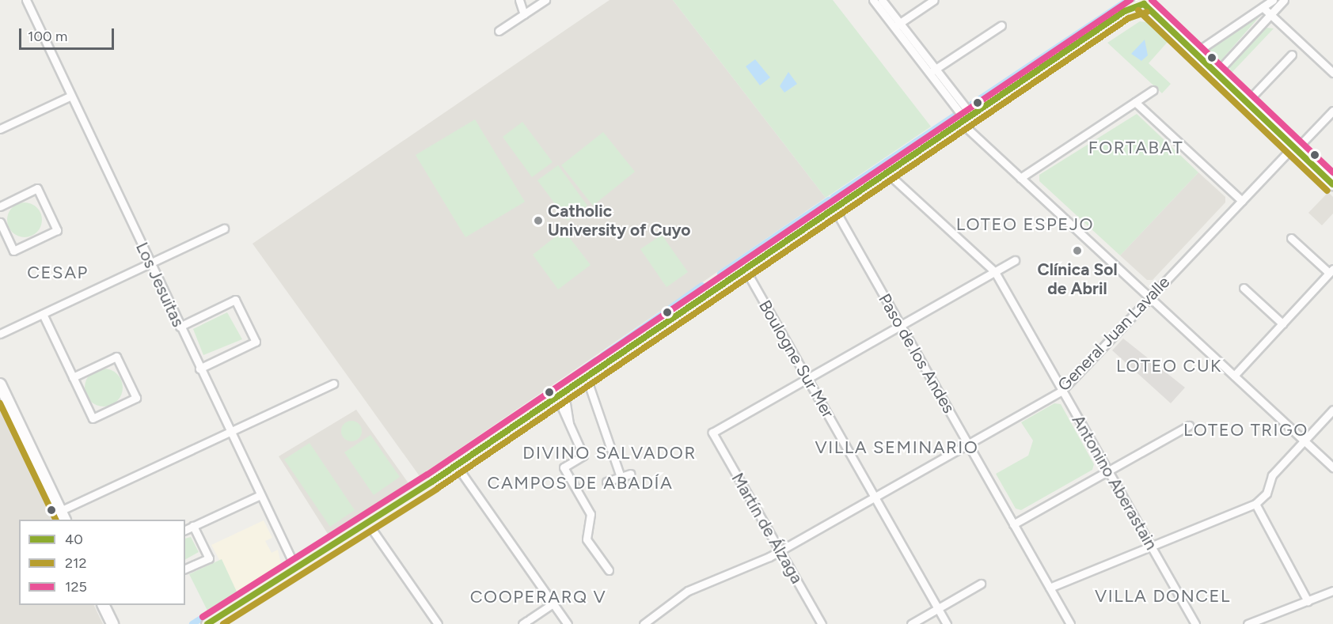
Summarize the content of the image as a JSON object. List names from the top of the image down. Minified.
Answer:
{"streets":{"street":["Los Jesuitas","General Juan Lavalle","Paso de los Andes","Boulogne Sur Mer","Antonino Aberastain","Martín de Álzaga"]},"crossings":[["General Juan Lavalle","Paso de los Andes"],["General Juan Lavalle","Boulogne Sur Mer"],["General Juan Lavalle","Antonino Aberastain"],["General Juan Lavalle","Martín de Álzaga"],["Boulogne Sur Mer","Martín de Álzaga"]],"districts":["FORTABAT","LOTEO ESPEJO","CESAP","LOTEO CUK","LOTEO TRIGO","VILLA SEMINARIO","DIVINO SALVADOR","CAMPOS DE ABADÍA","VILLA DONCEL","COOPERARQ V"],"places":["Catholic University of Cuyo","Clínica Sol de Abril"],"lines":["transit line 125","transit line 40","transit line 212"],"legend":["40","212","125"],"scale_bar":"100 m"}
